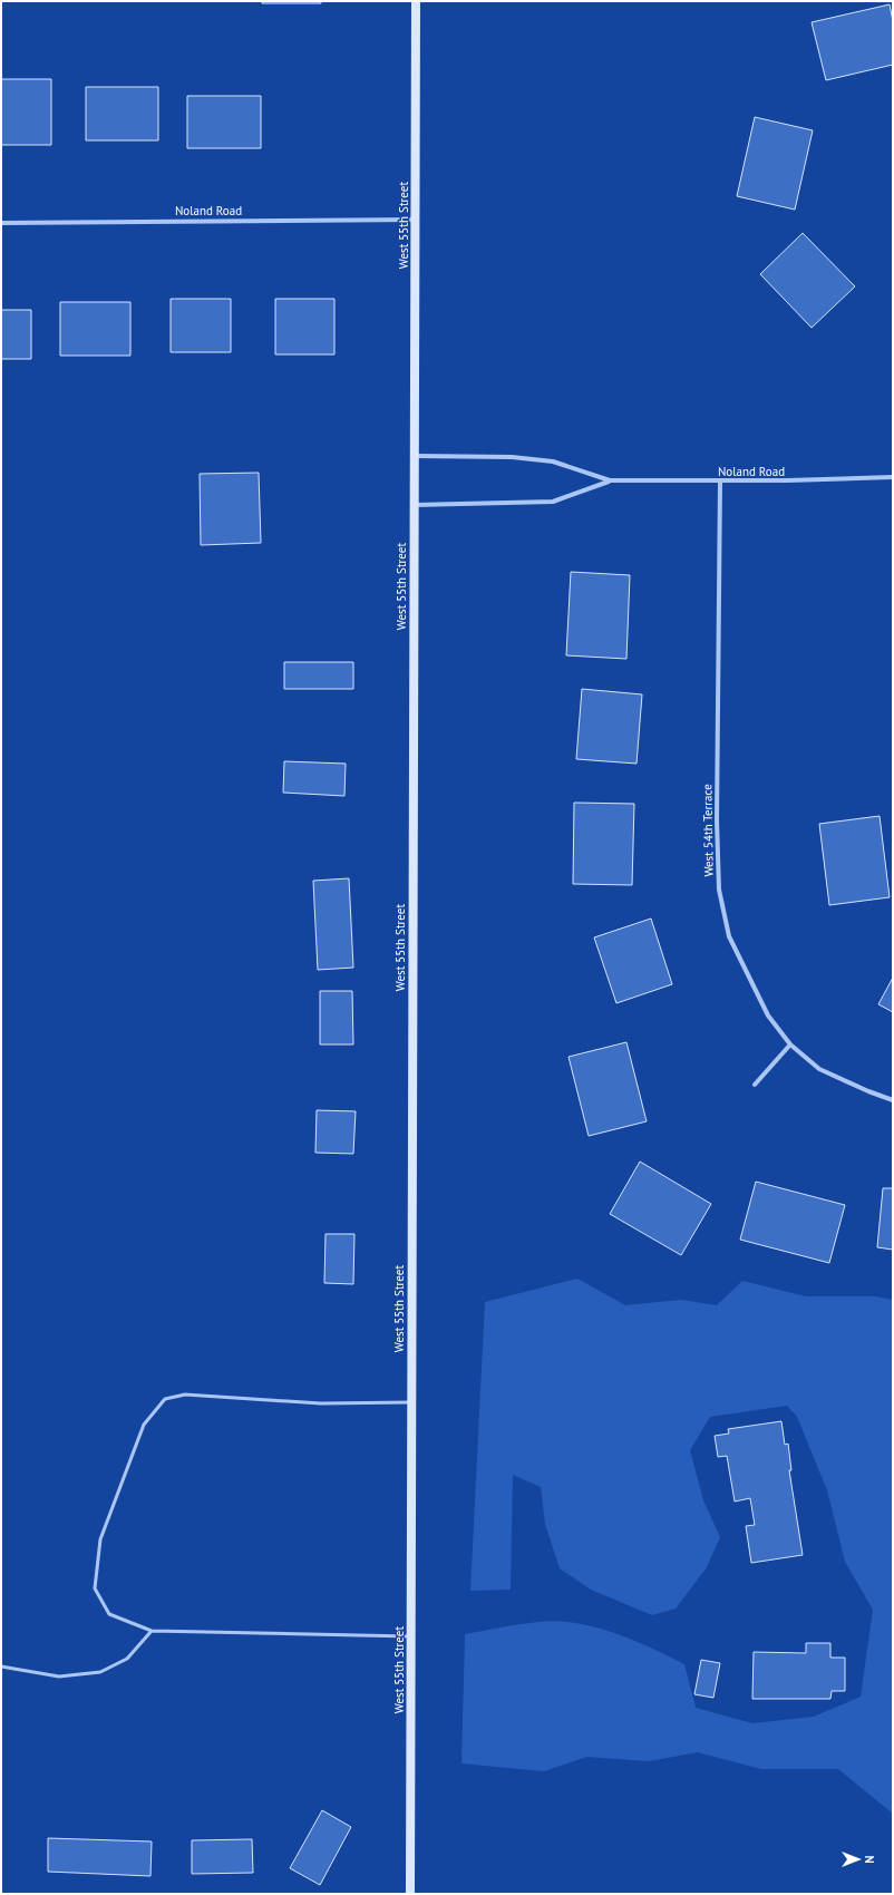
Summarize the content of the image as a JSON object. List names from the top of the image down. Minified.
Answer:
{"streets":{"street":["Noland Road","West 55th Street","West 54th Terrace"]},"crossings":[["Noland Road","West 55th Street"],["Noland Road","West 54th Terrace"]],"north":"right"}
